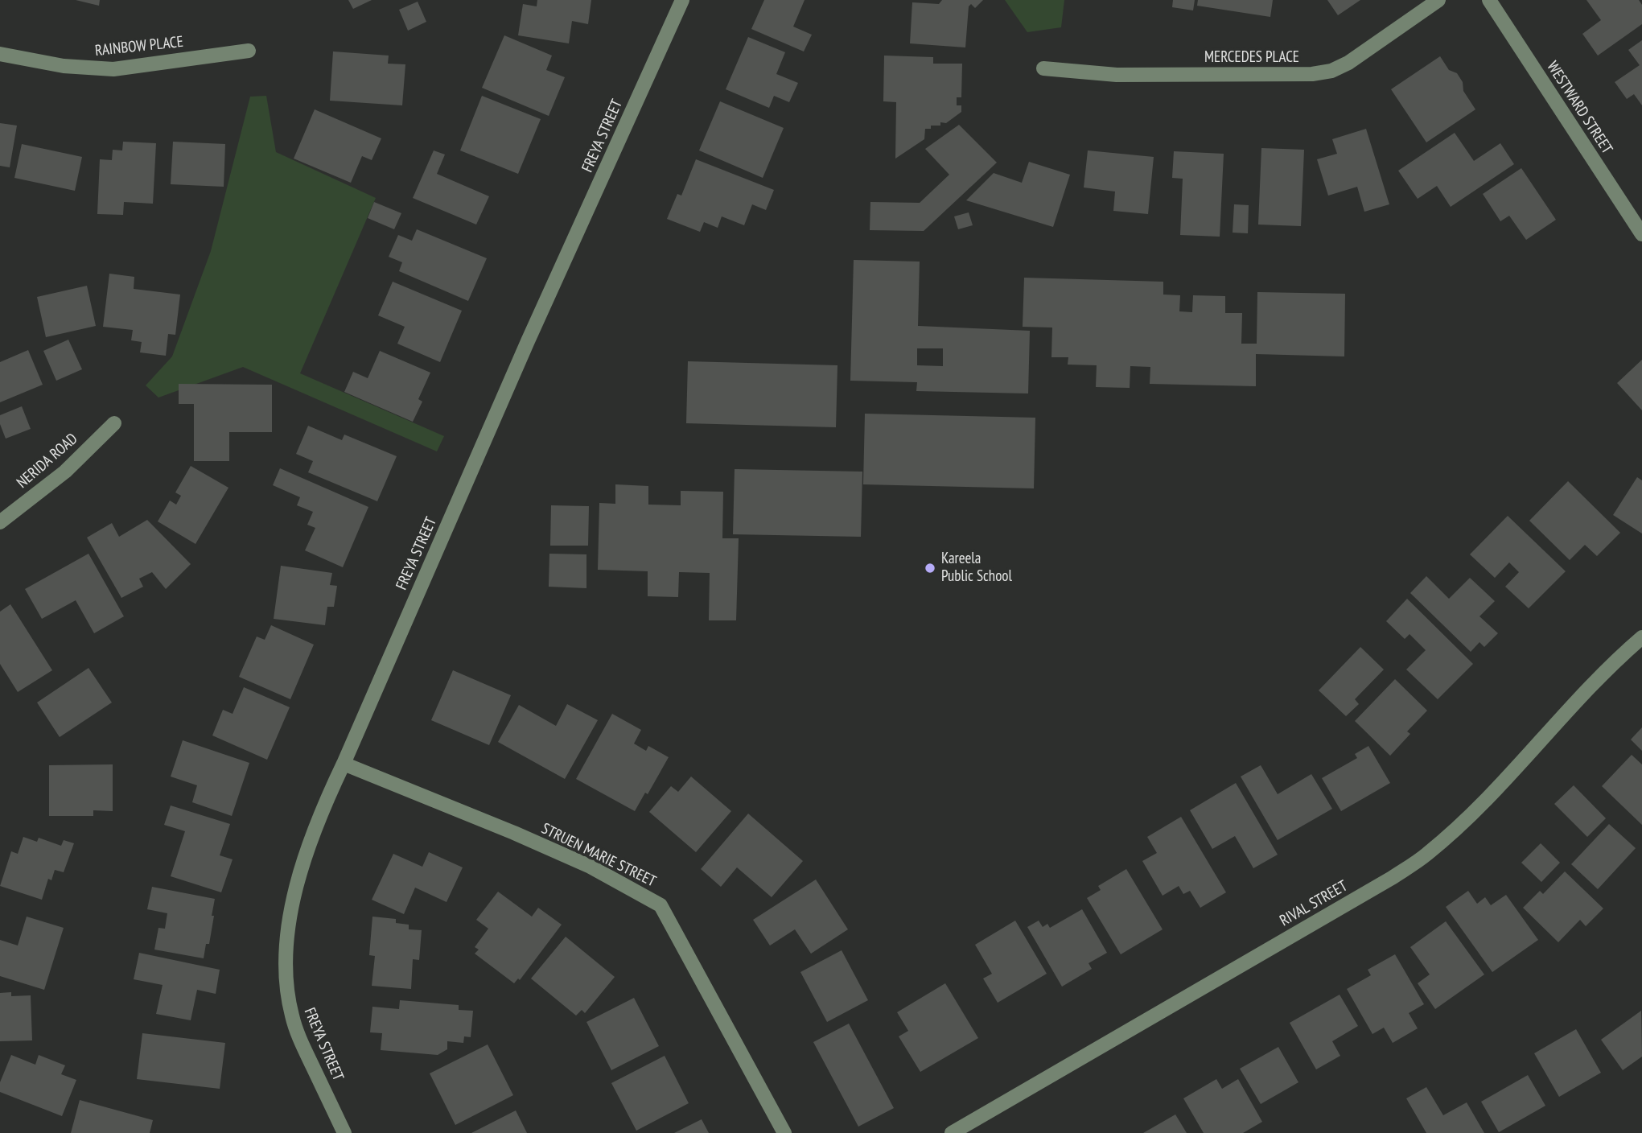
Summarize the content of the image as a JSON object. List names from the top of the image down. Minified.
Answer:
{"streets":{"street":["RAINBOW PLACE","MERCEDES PLACE","WESTWARD STREET","FREYA STREET","NERIDA ROAD","STRUEN MARIE STREET","RIVAL STREET"]},"crossings":[["FREYA STREET","STRUEN MARIE STREET"]],"places":["Kareela Public School"]}
